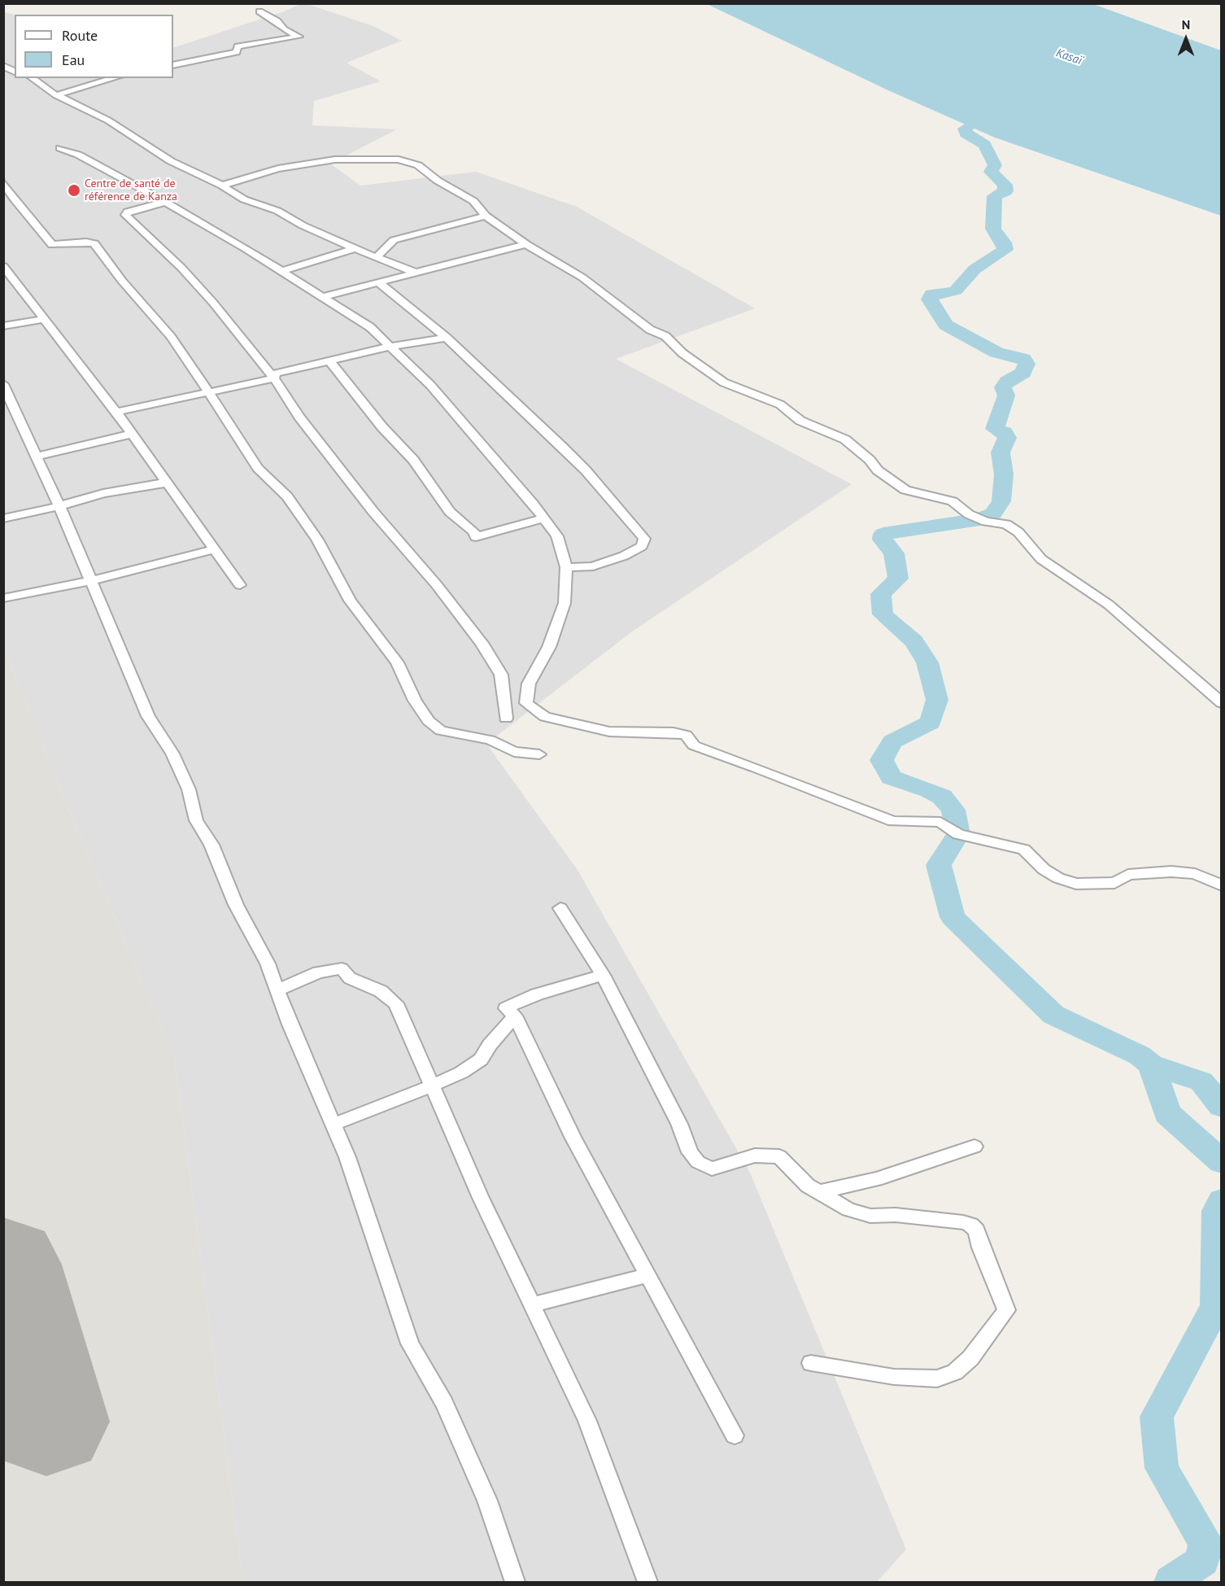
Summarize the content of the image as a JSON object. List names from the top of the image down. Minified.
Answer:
{"water":["Kasaï"],"places":["Centre de santé de référence de Kanza"],"legend":["Route","Eau"],"north":"top"}
